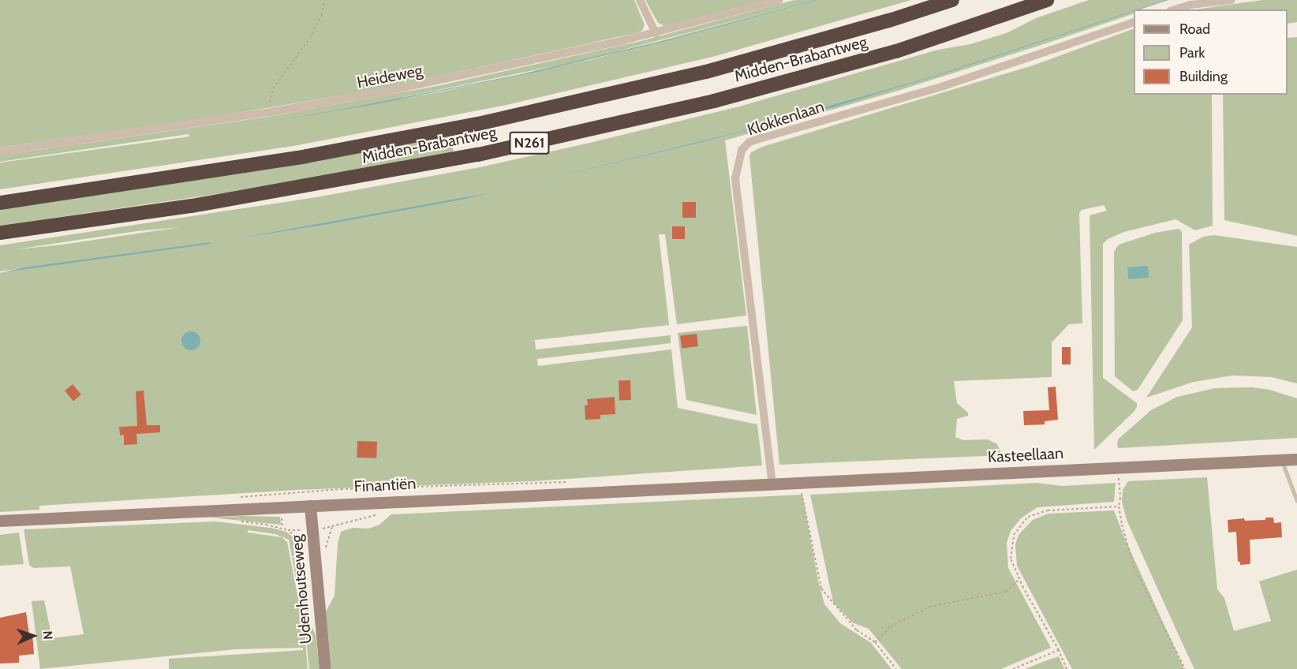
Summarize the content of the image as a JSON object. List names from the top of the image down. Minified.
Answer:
{"streets":{"highway":["Midden-Brabantweg","N261"],"street":["Heideweg","Klokkenlaan","Kasteellaan","Finantiën","Udenhoutseweg"]},"crossings":[["Klokkenlaan","Kasteellaan"],["Klokkenlaan","Finantiën"],["Kasteellaan","Finantiën"],["Finantiën","Udenhoutseweg"]],"legend":["Road","Park","Building"],"north":"right"}
